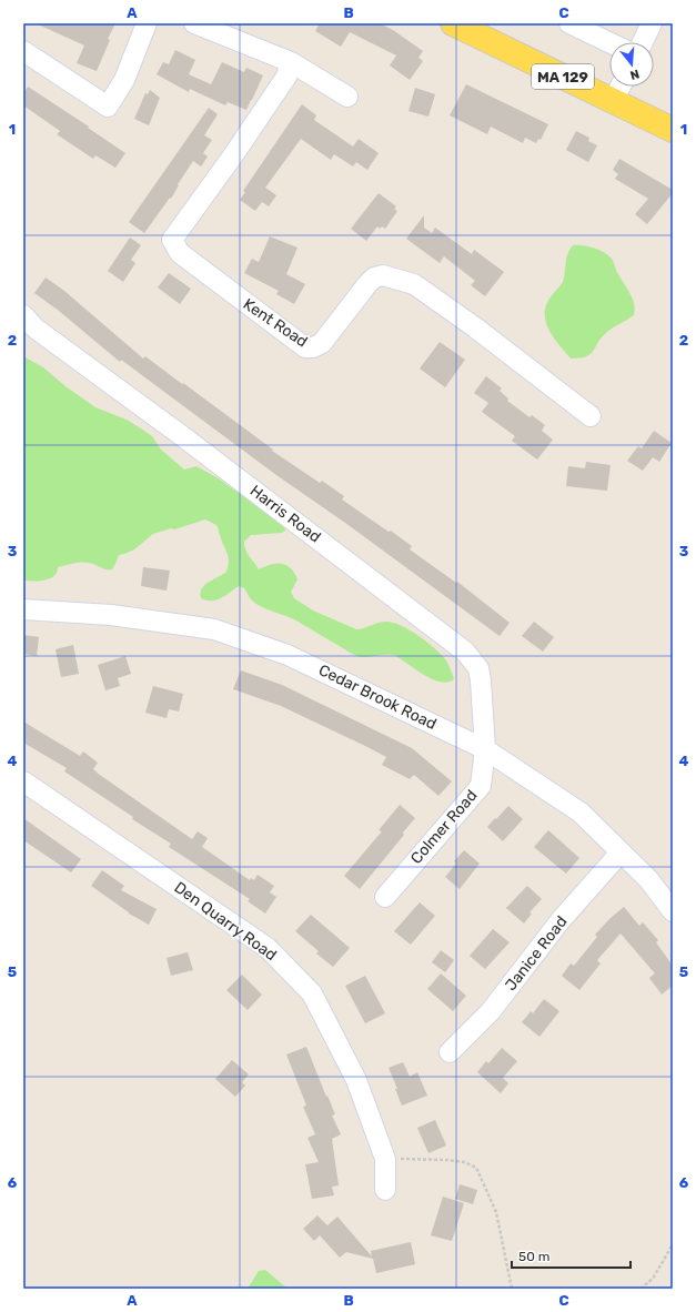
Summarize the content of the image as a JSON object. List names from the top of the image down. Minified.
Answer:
{"streets":{"main road":["MA 129"],"street":["Kent Road","Harris Road","Cedar Brook Road","Colmer Road","Den Quarry Road","Janice Road"]},"crossings":[["Harris Road","Cedar Brook Road"],["Harris Road","Colmer Road"],["Cedar Brook Road","Colmer Road"],["Cedar Brook Road","Janice Road"]],"scale_bar":"50 m","north":"bottom","grid":{"columns":["A","B","C"],"rows":["1","2","3","4","5","6"]}}
